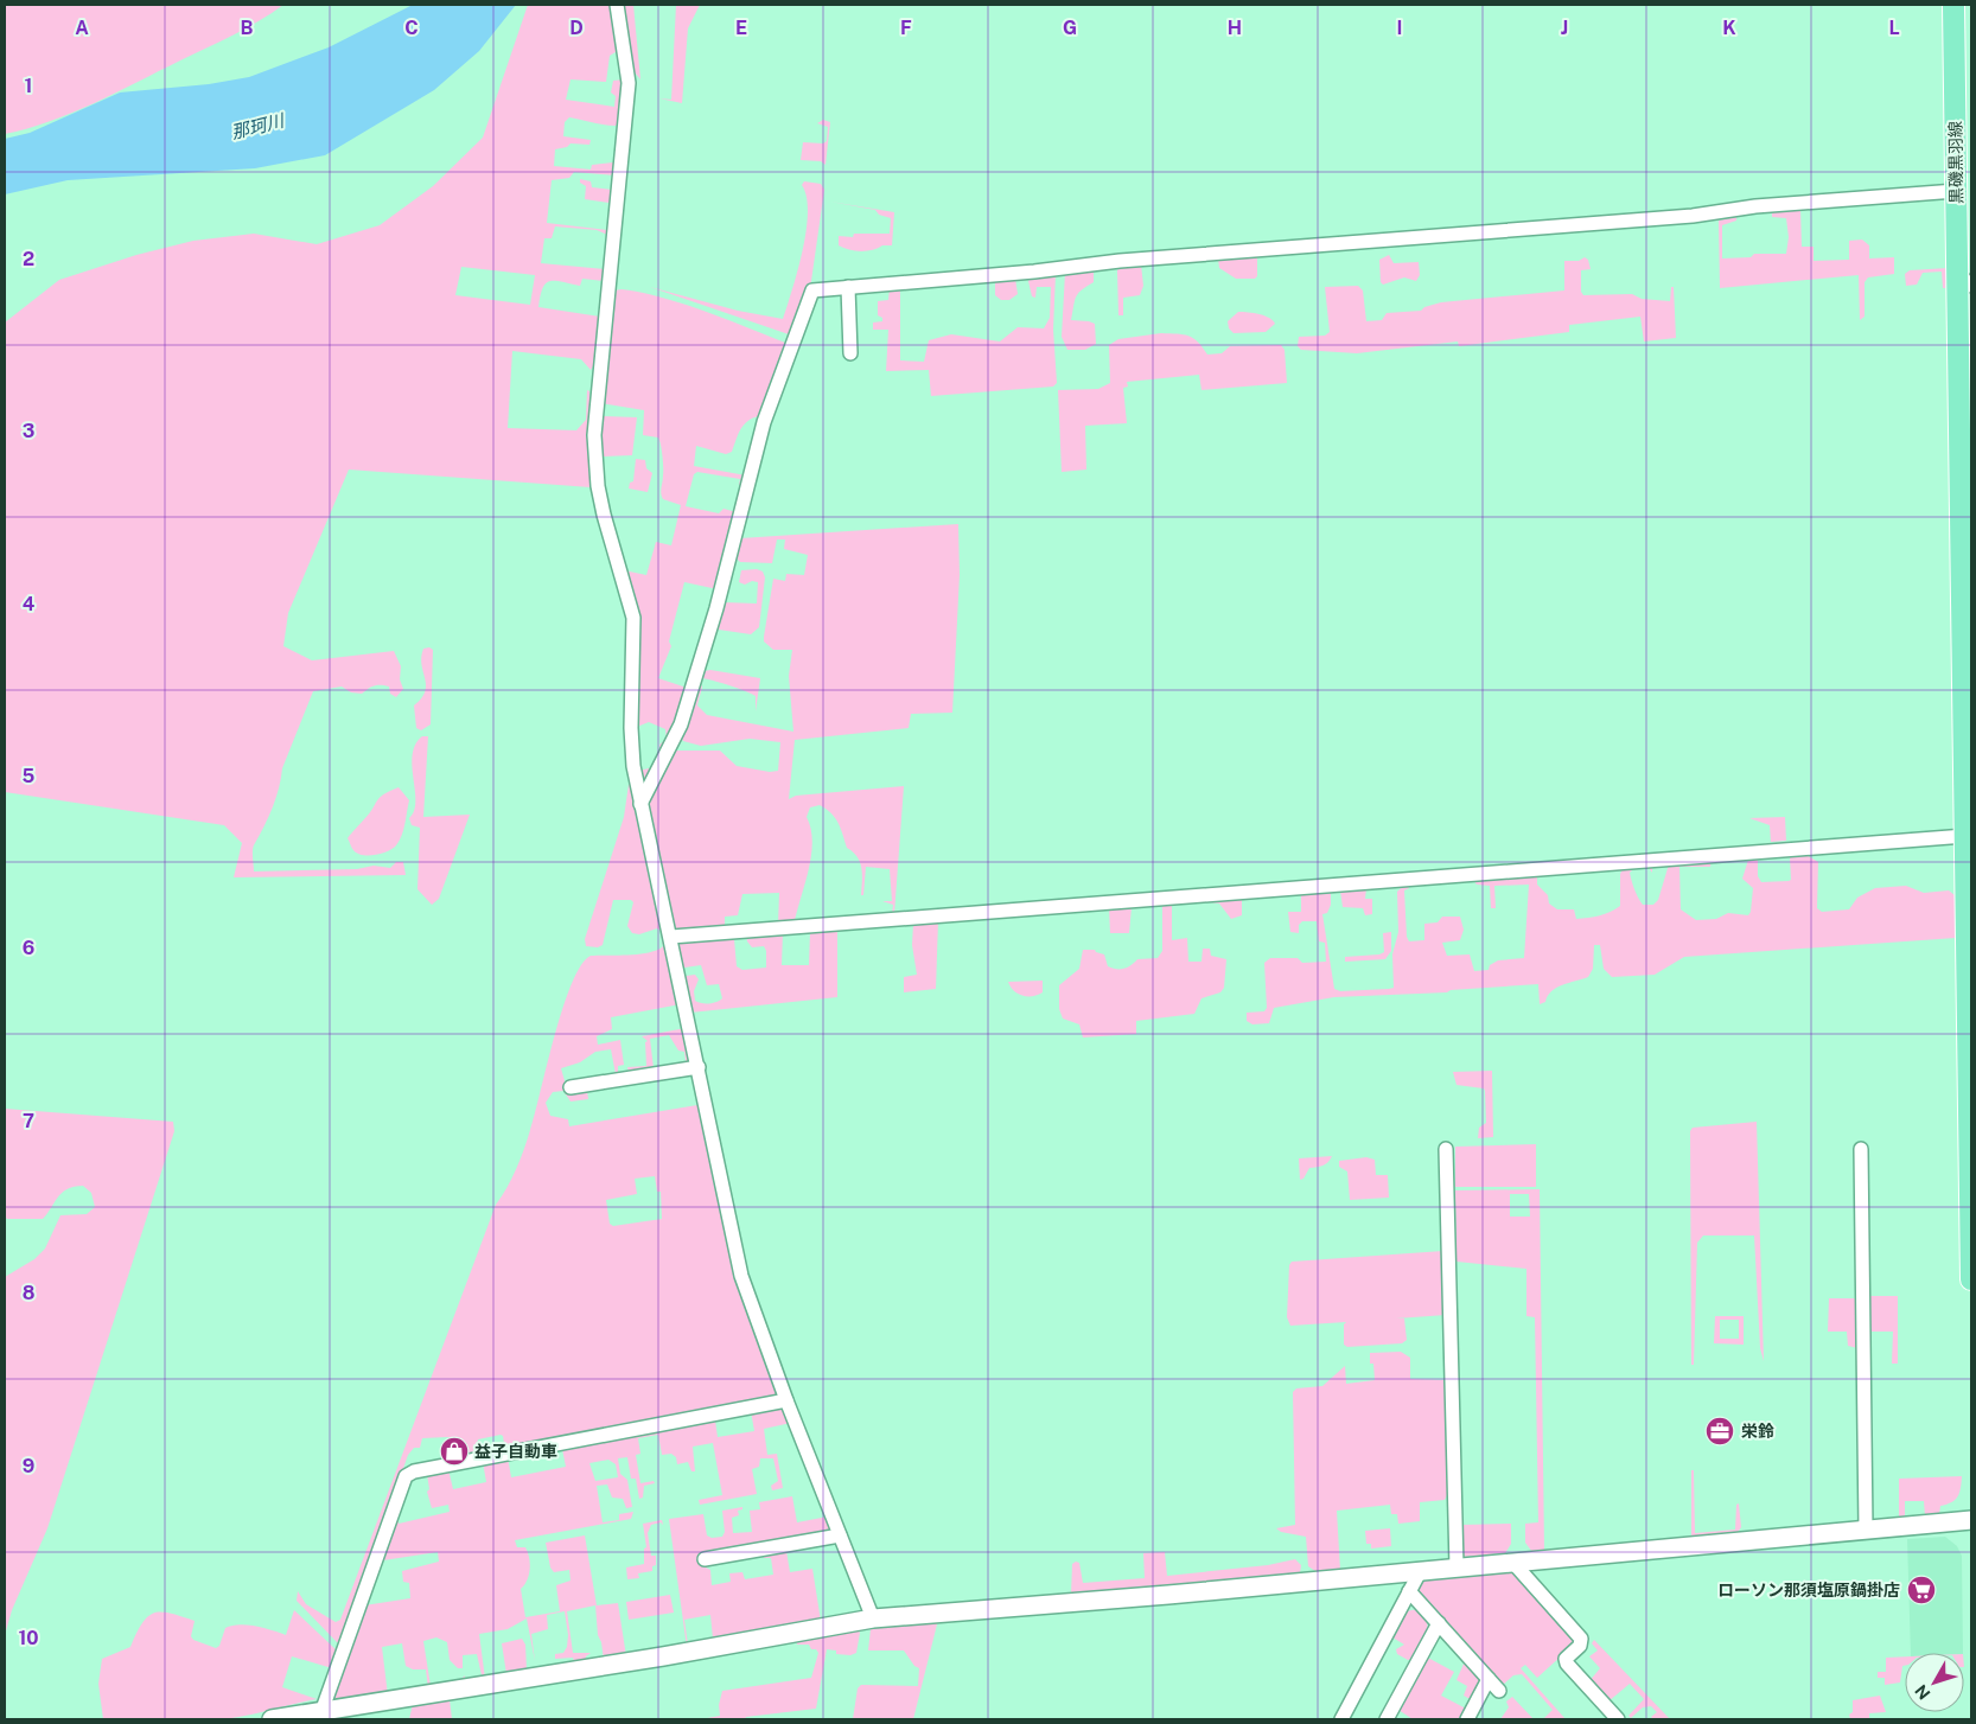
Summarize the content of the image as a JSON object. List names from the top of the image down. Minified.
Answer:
{"streets":{"main road":["黒磯黒羽線"]},"water":["那珂川"],"places":{"office":["栄鈴"],"shop":["益子自動車"],"supermarket":["ローソン那須塩原鍋掛店"]},"north":"bottom left","grid":{"columns":["A","B","C","D","E","F","G","H","I","J","K","L"],"rows":["1","2","3","4","5","6","7","8","9","10"]}}
